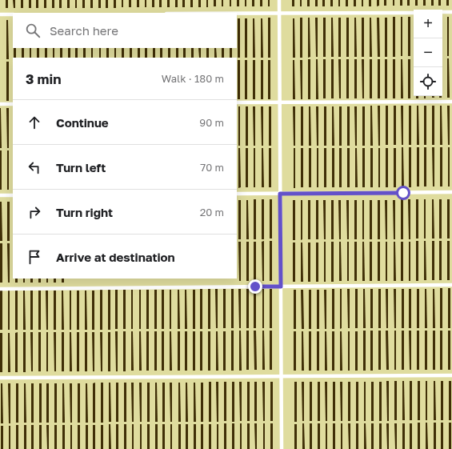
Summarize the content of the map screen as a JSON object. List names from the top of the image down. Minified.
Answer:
{"page":{"map_buttons":["+","−"],"search":"Search here","heading":["3 min","Walk · 180 m"],"list":[["Continue","90 m"],["Turn left","70 m"],["Turn right","20 m"],"Arrive at destination"]}}
